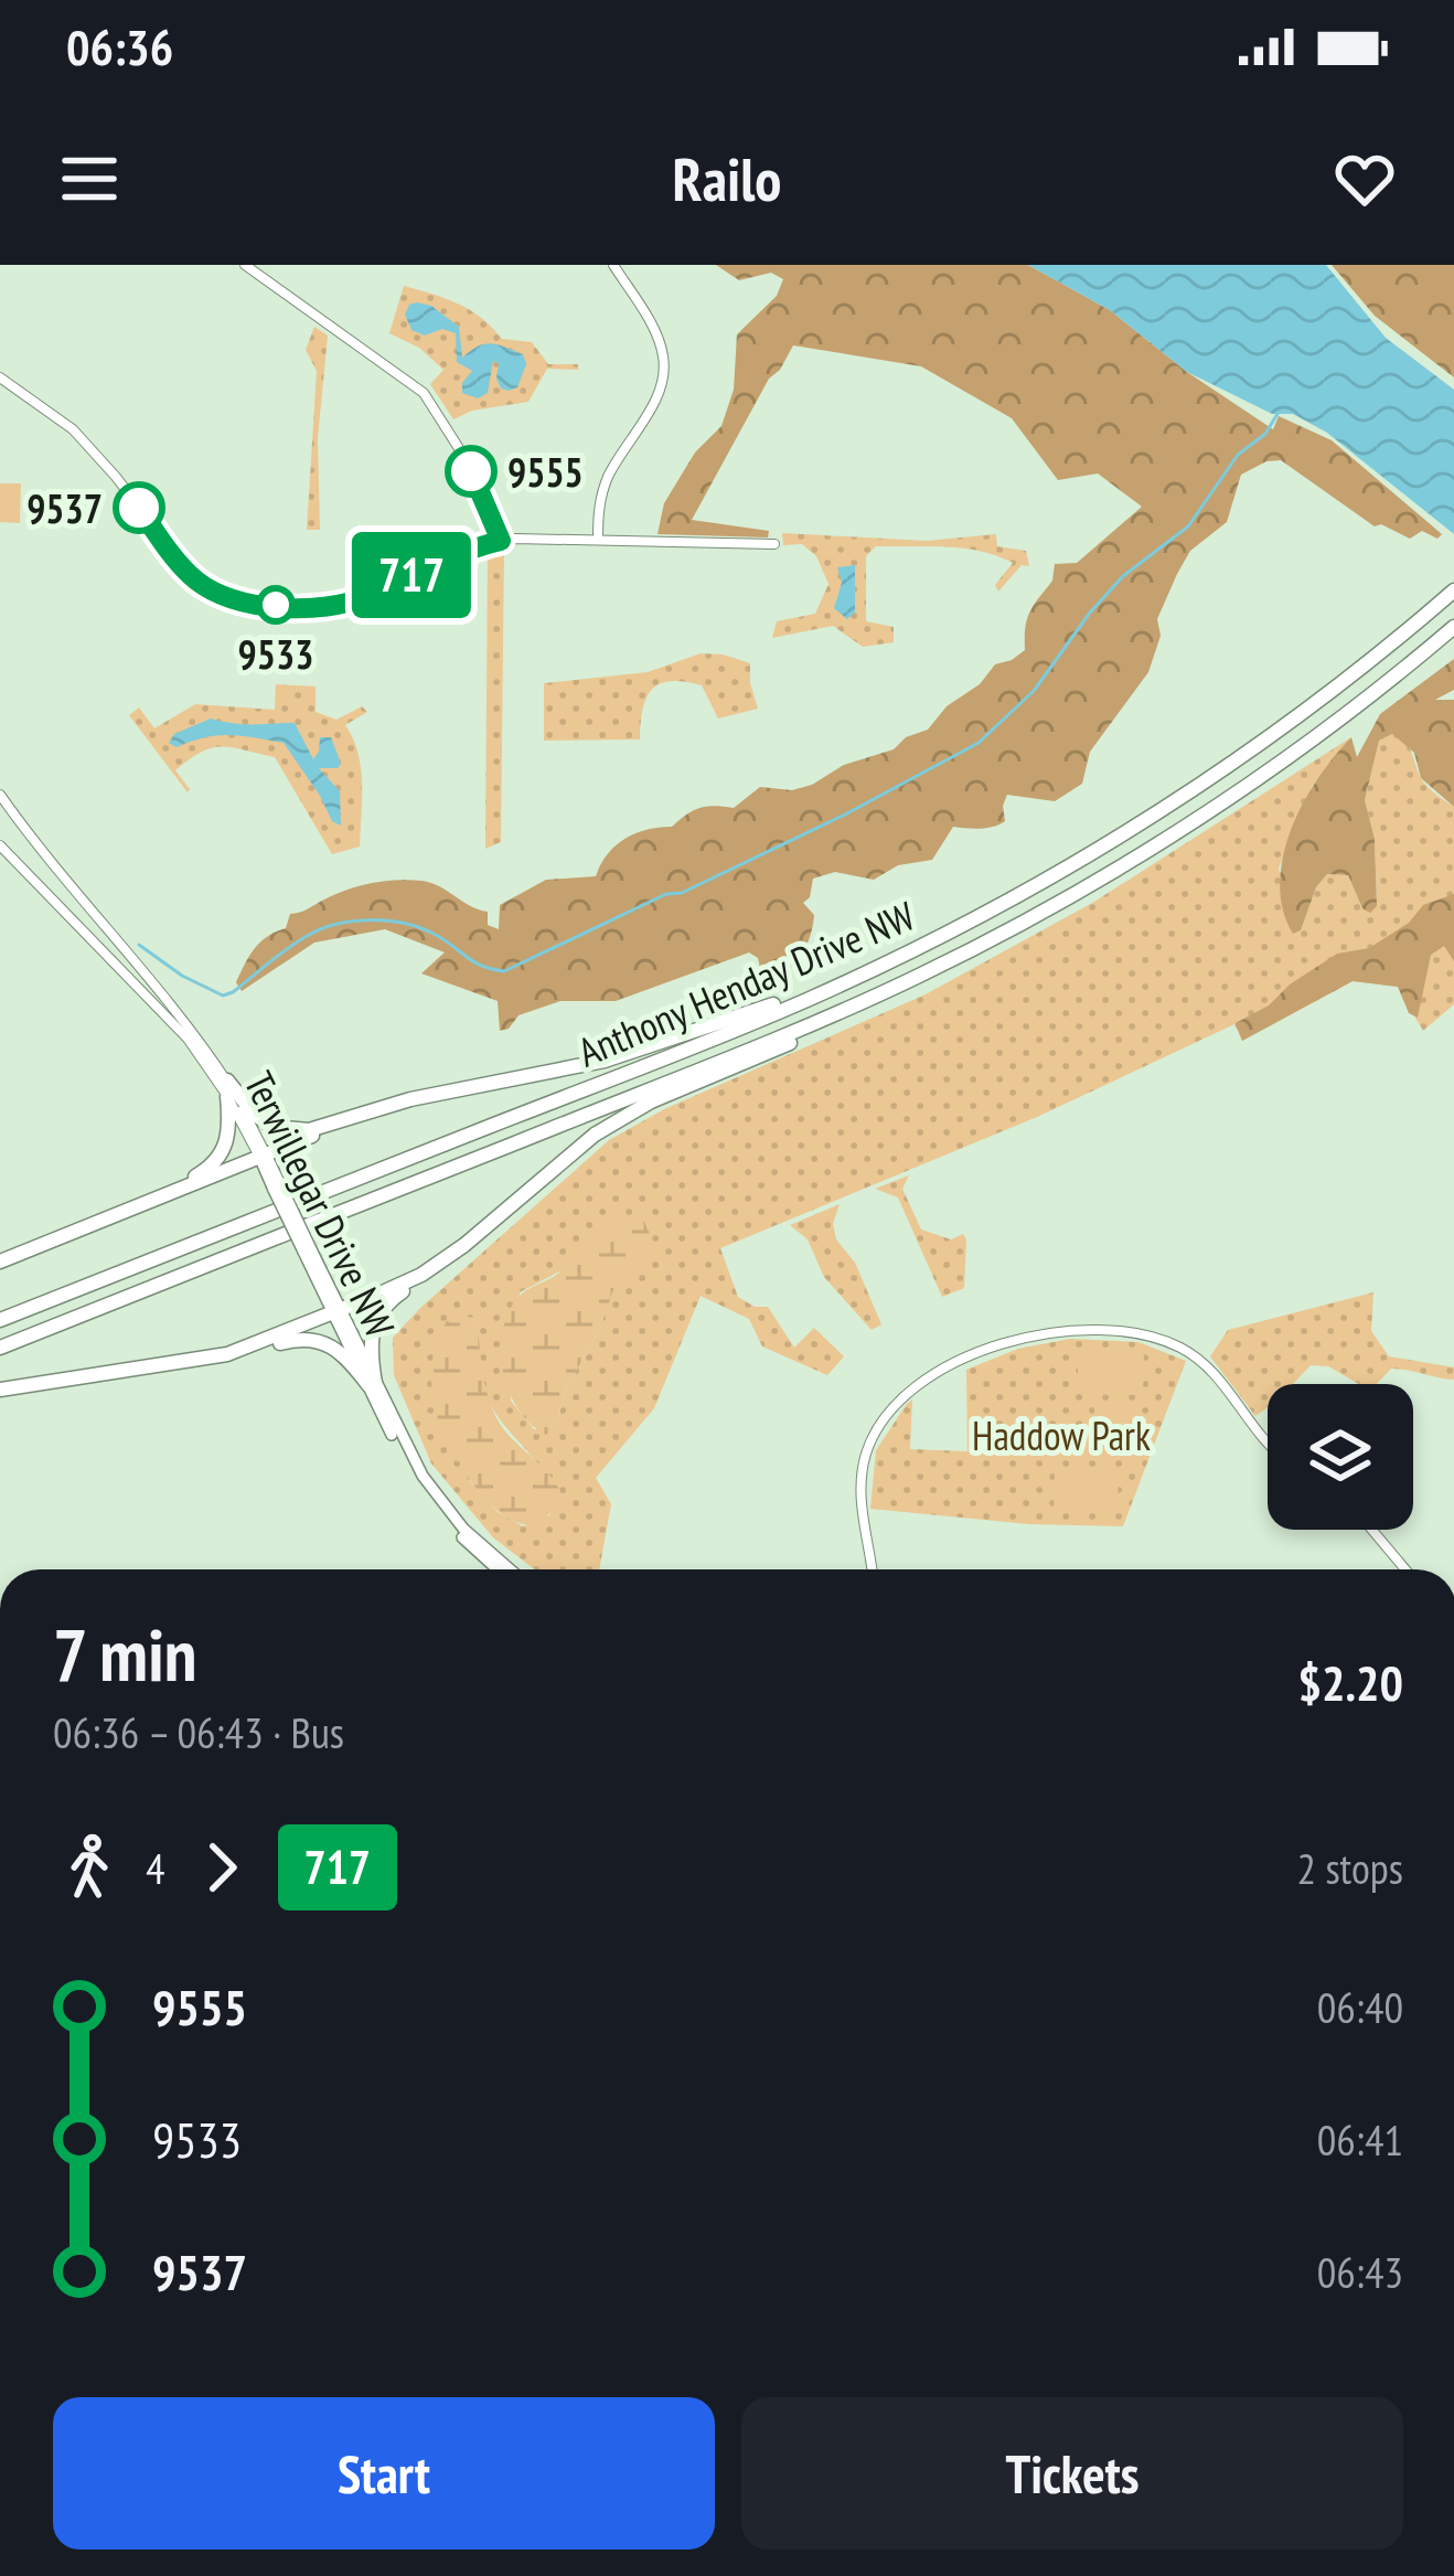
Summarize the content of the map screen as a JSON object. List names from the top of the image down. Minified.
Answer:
{"streets":{"highway":["Anthony Henday Drive NW"],"main road":["Terwillegar Drive NW"]},"parks":["Haddow Park"],"places":["9555","9537","9533"],"lines":["bus line 717"],"page":{"status":"06:36","header":"Railo","on_map":"717","heading":["7 min","06:36 – 06:43 · Bus","$2.20"],"legs":["4","717","2 stops"],"list":[{"name":"9555","value":"06:40"},{"name":"9533","value":"06:41"},{"name":"9537","value":"06:43"}],"buttons":["Start","Tickets"]}}
